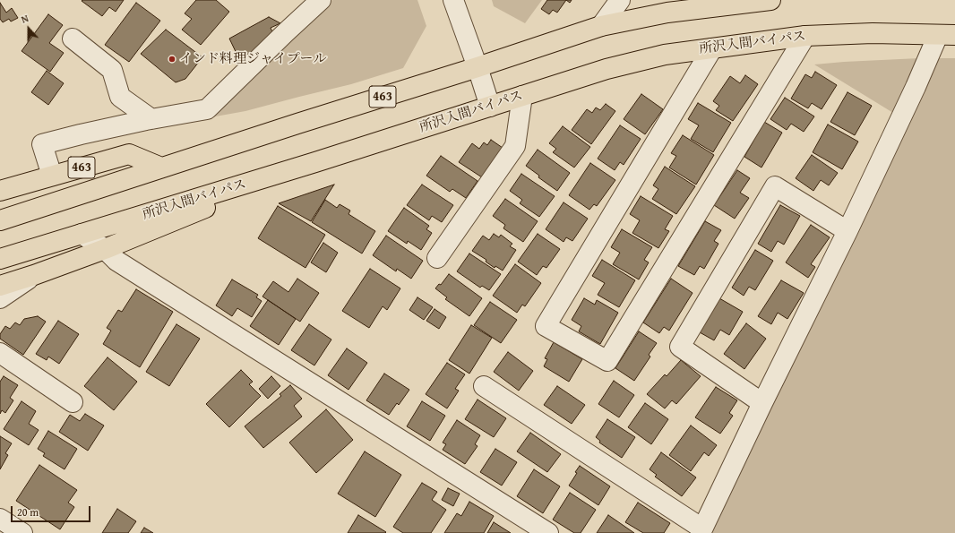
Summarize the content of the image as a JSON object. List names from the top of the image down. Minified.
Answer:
{"streets":{"highway":["所沢入間バイパス","463"]},"places":["インド料理ジャイプール"],"scale_bar":"20 m","north":"top"}
